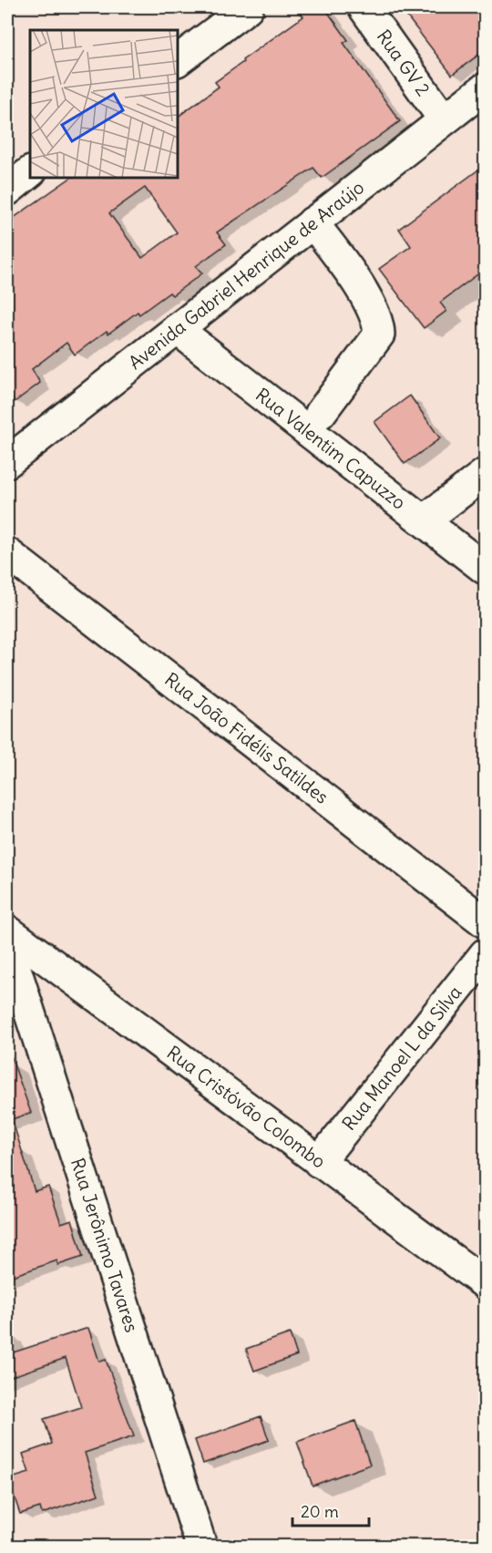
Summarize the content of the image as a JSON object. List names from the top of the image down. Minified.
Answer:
{"streets":{"street":["Rua GV 2","Avenida Gabriel Henrique de Araújo","Rua Valentim Capuzzo","Rua João Fidélis Satildes","Rua Manoel L da Silva","Rua Cristóvão Colombo","Rua Jerônimo Tavares"]},"crossings":[["Rua GV 2","Avenida Gabriel Henrique de Araújo"],["Avenida Gabriel Henrique de Araújo","Rua Valentim Capuzzo"],["Rua Manoel L da Silva","Rua Cristóvão Colombo"],["Rua Cristóvão Colombo","Rua Jerônimo Tavares"]],"scale_bar":"20 m"}
